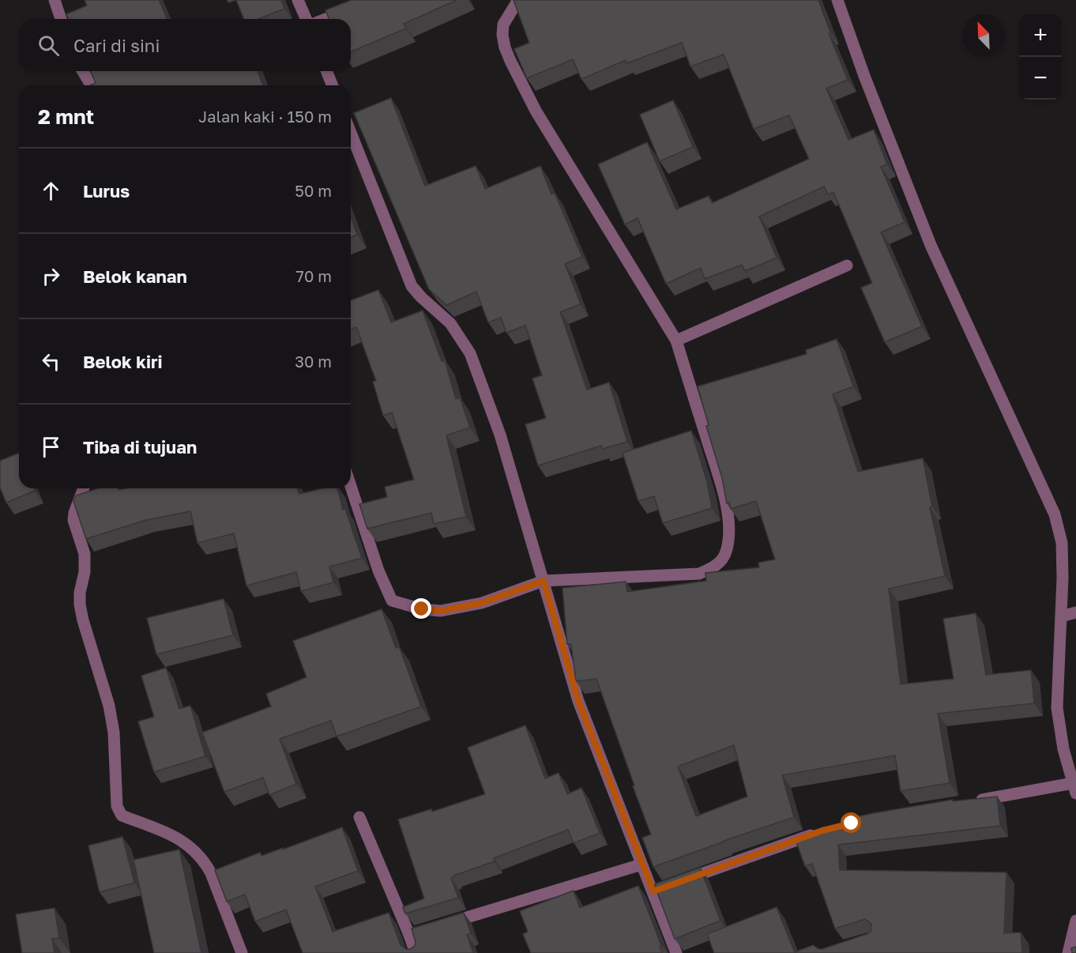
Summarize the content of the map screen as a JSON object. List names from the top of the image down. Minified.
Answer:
{"north":"top left","page":{"map_buttons":["+","−"],"search":"Cari di sini","heading":["2 mnt","Jalan kaki · 150 m"],"list":[["Lurus","50 m"],["Belok kanan","70 m"],["Belok kiri","30 m"],"Tiba di tujuan"]}}
